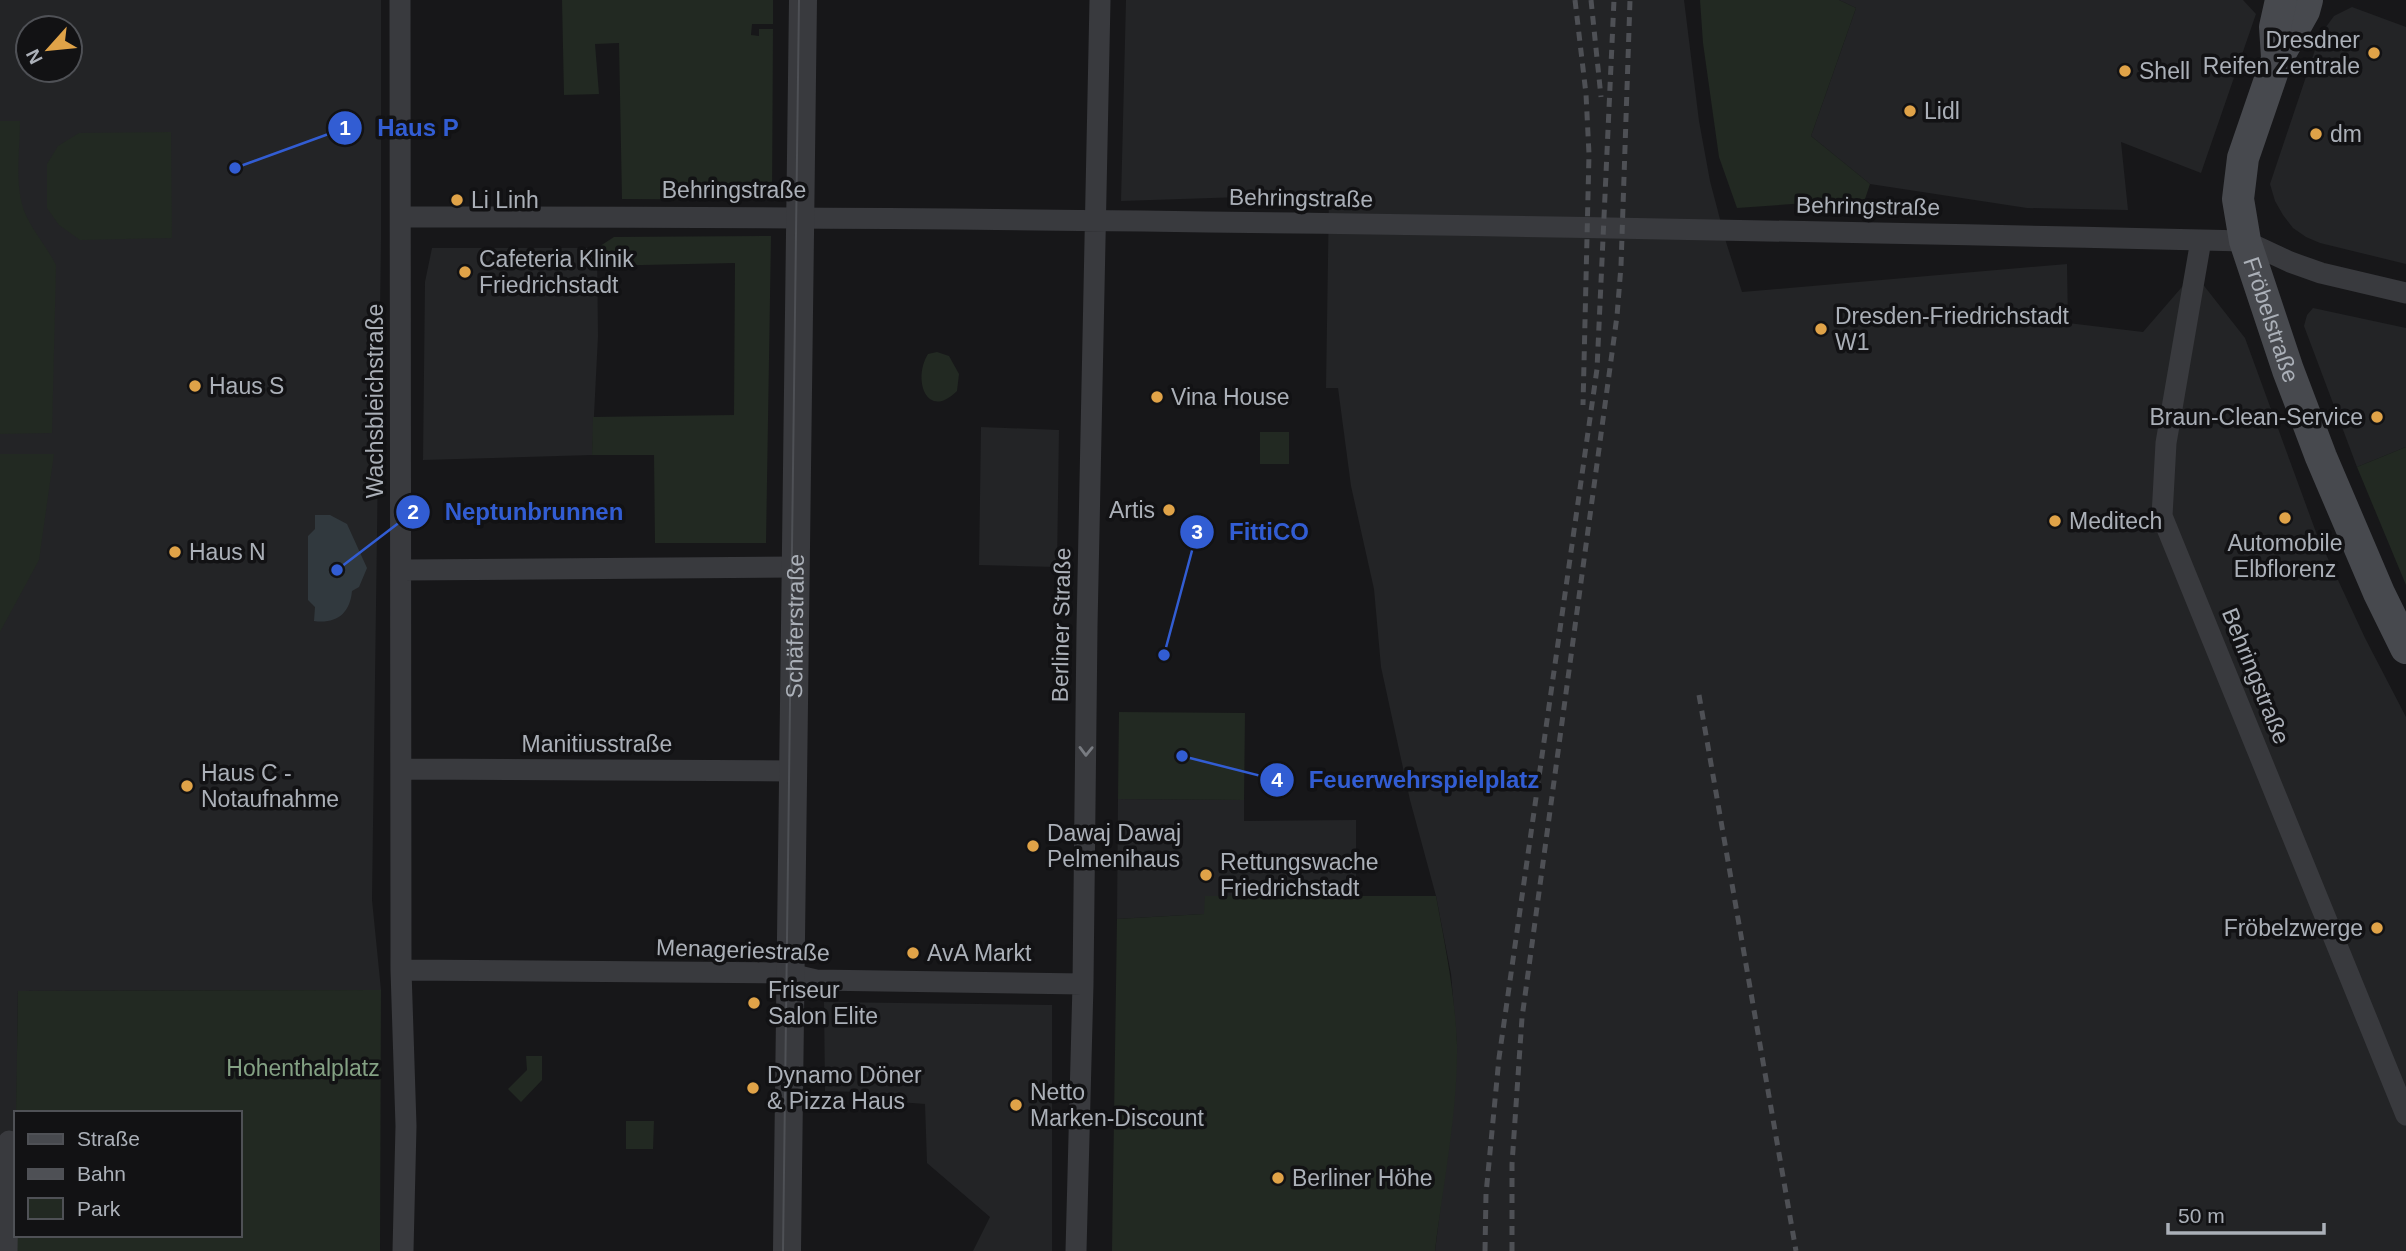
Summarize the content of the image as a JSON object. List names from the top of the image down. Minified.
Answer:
{"streets":{"main road":["Fröbelstraße"],"street":["Behringstraße","Wachsbleichstraße","Berliner Straße","Schäferstraße","Manitiusstraße","Menageriestraße"]},"crossings":[["Behringstraße","Fröbelstraße"],["Behringstraße","Wachsbleichstraße"],["Behringstraße","Berliner Straße"],["Behringstraße","Schäferstraße"],["Wachsbleichstraße","Manitiusstraße"],["Wachsbleichstraße","Menageriestraße"],["Berliner Straße","Menageriestraße"],["Schäferstraße","Manitiusstraße"],["Schäferstraße","Menageriestraße"]],"one_way":["Berliner Straße"],"parks":["Hohenthalplatz"],"places":["Dresdner Reifen Zentrale","Shell","Lidl","dm","Haus P","Li Linh","Cafeteria Klinik Friedrichstadt","Dresden-Friedrichstadt W1","Haus S","Vina House","Braun-Clean-Service","Artis","Automobile Elbflorenz","Meditech","Haus N","Neptunbrunnen","FittiCO","Feuerwehrspielplatz","Haus C - Notaufnahme","Dawaj Dawaj Pelmenihaus","Rettungswache Friedrichstadt","Fröbelzwerge","AvA Markt","Friseur Salon Elite","Dynamo Döner & Pizza Haus","Netto Marken-Discount","Berliner Höhe"],"legend":["Straße","Bahn","Park"],"scale_bar":"50 m","north":"bottom left"}
